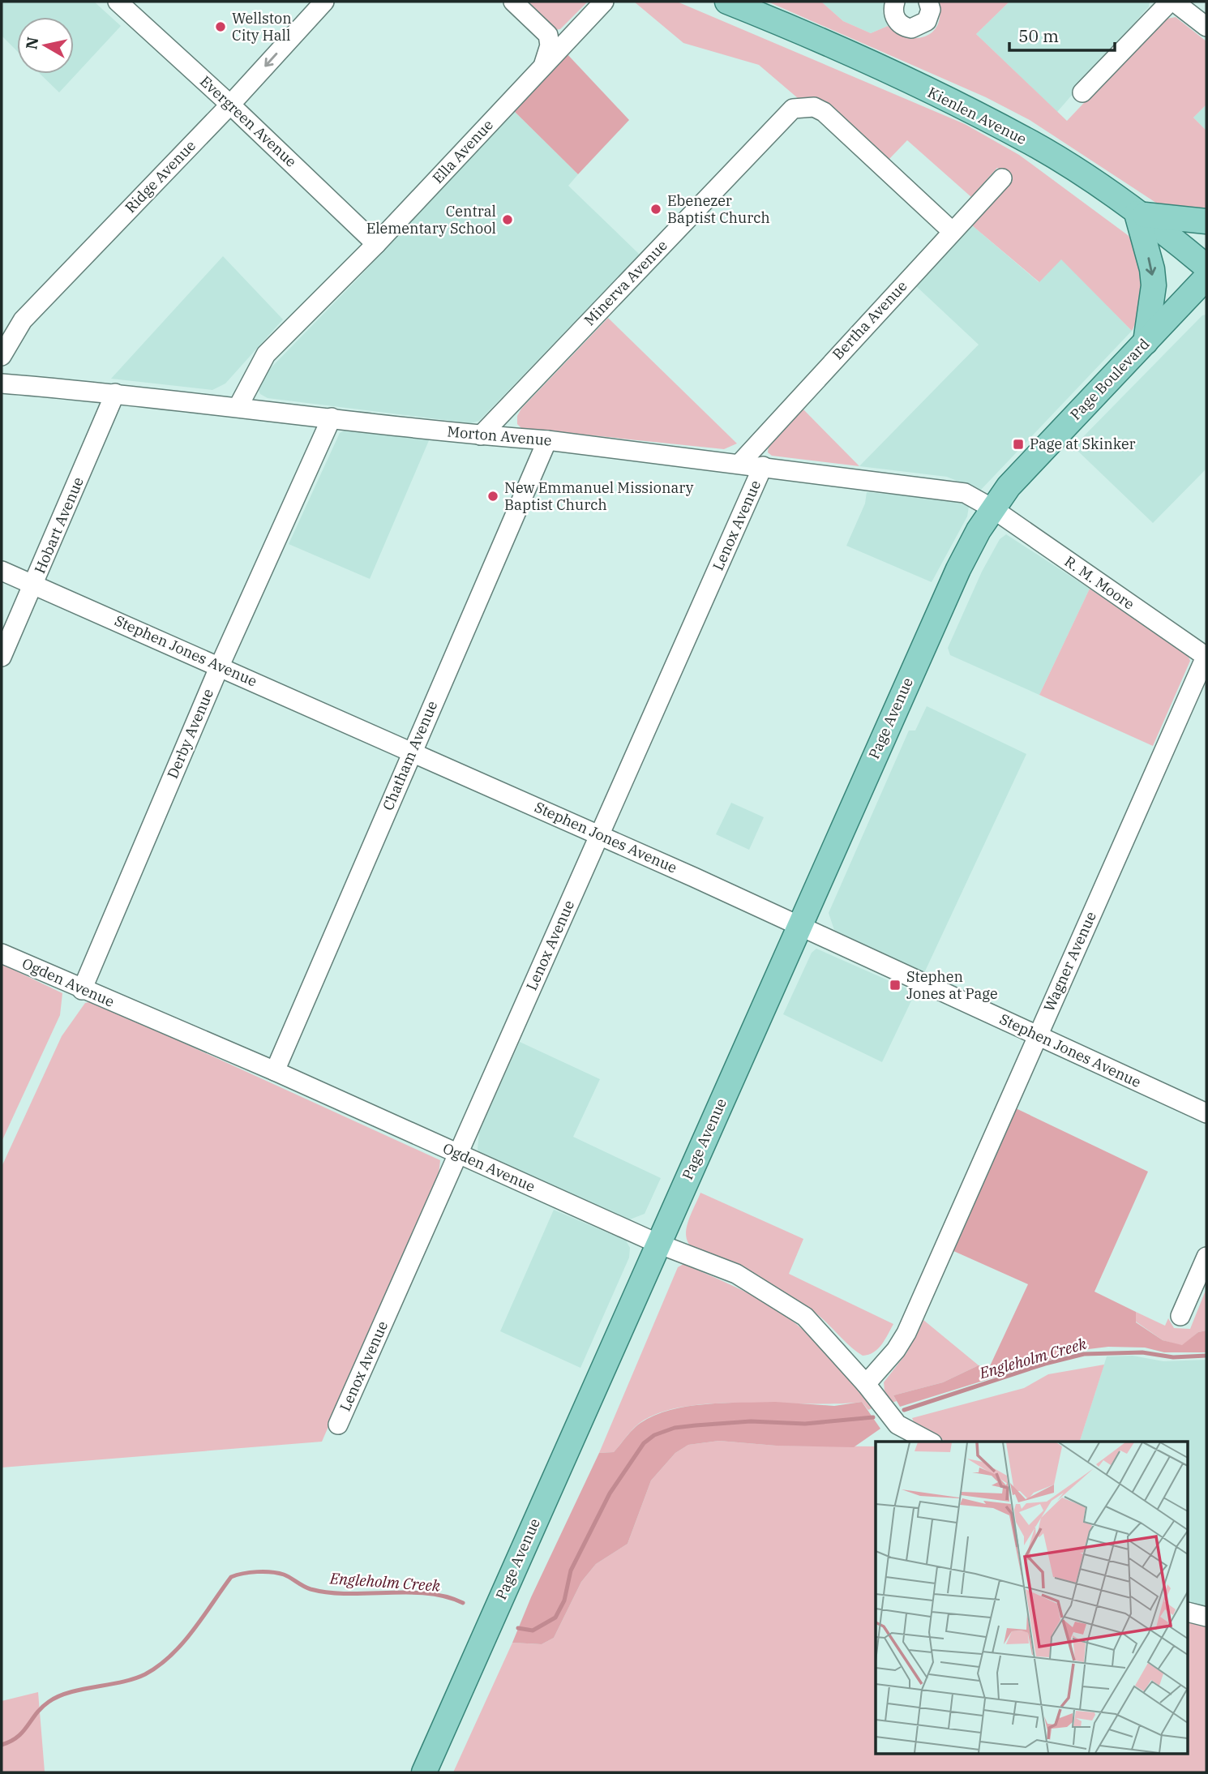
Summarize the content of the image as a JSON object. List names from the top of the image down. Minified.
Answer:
{"streets":{"main road":["Kienlen Avenue","Page Boulevard","Page Avenue"],"street":["Evergreen Avenue","Ella Avenue","Ridge Avenue","Minerva Avenue","Bertha Avenue","Morton Avenue","Hobart Avenue","Lenox Avenue","R. M. Moore","Stephen Jones Avenue","Derby Avenue","Chatham Avenue","Wagner Avenue","Ogden Avenue"]},"crossings":[["Evergreen Avenue","Ella Avenue"],["Evergreen Avenue","Ridge Avenue"],["Ella Avenue","Morton Avenue"],["Minerva Avenue","Bertha Avenue"],["Minerva Avenue","Morton Avenue"],["Bertha Avenue","Morton Avenue"],["Page Boulevard","Morton Avenue"],["Page Boulevard","R. M. Moore"],["Page Boulevard","Page Avenue"],["Morton Avenue","Hobart Avenue"],["Morton Avenue","Lenox Avenue"],["Morton Avenue","R. M. Moore"],["Morton Avenue","Page Avenue"],["Morton Avenue","Derby Avenue"],["Morton Avenue","Chatham Avenue"],["Hobart Avenue","Stephen Jones Avenue"],["Lenox Avenue","Stephen Jones Avenue"],["Lenox Avenue","Ogden Avenue"],["R. M. Moore","Page Avenue"],["R. M. Moore","Wagner Avenue"],["Stephen Jones Avenue","Page Avenue"],["Stephen Jones Avenue","Derby Avenue"],["Stephen Jones Avenue","Chatham Avenue"],["Stephen Jones Avenue","Wagner Avenue"],["Page Avenue","Ogden Avenue"],["Derby Avenue","Ogden Avenue"],["Chatham Avenue","Ogden Avenue"],["Wagner Avenue","Ogden Avenue"]],"water":["Engleholm Creek"],"places":{"other":["Wellston City Hall","Ebenezer Baptist Church","Central Elementary School","New Emmanuel Missionary Baptist Church"],"transit":["Page at Skinker","Stephen Jones at Page"]},"scale_bar":"50 m","north":"left"}
